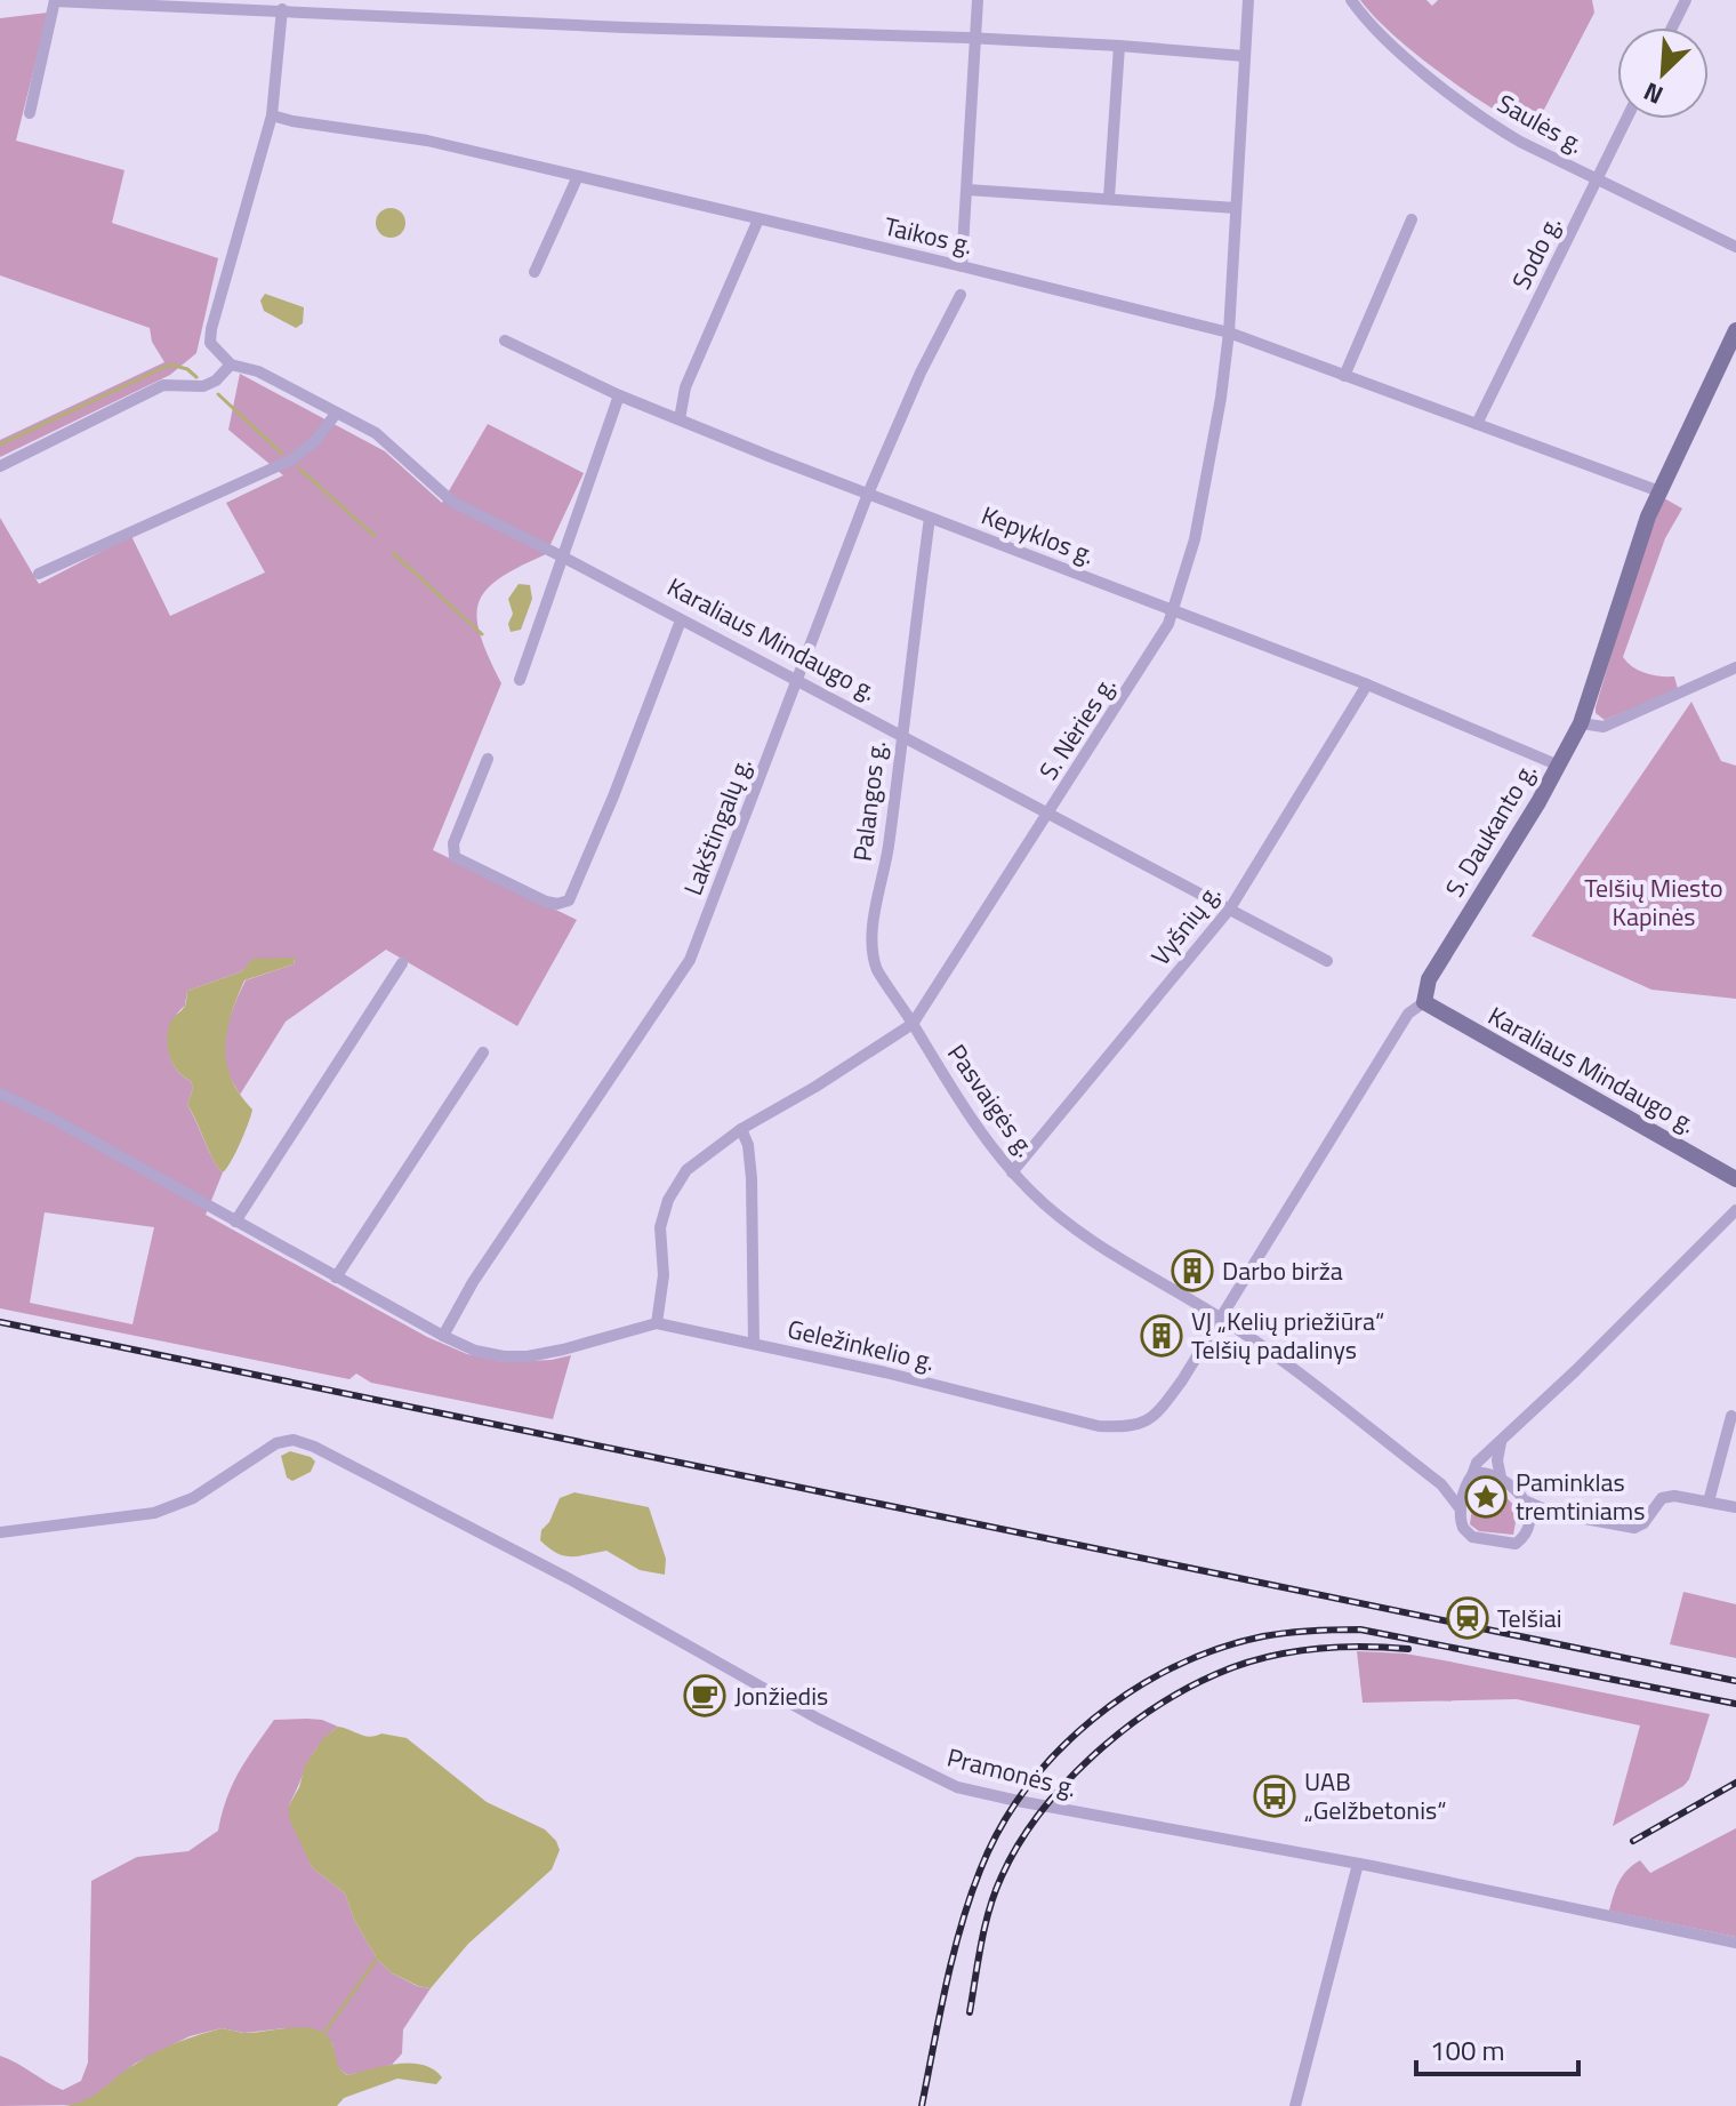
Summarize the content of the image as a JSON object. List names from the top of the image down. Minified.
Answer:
{"streets":{"main road":["Karaliaus Mindaugo g.","S. Daukanto g."],"street":["Saulės g.","Taikos g.","Sodo g.","Kepyklos g.","S. Nėries g.","Palangos g.","Lakštingalų g.","Vyšnių g.","Pasvaigės g.","Geležinkelio g.","Pramonės g."]},"crossings":[["Saulės g.","Sodo g."],["Taikos g.","Sodo g."],["Taikos g.","Karaliaus Mindaugo g."],["Taikos g.","S. Nėries g."],["Taikos g.","S. Daukanto g."],["Kepyklos g.","S. Nėries g."],["Kepyklos g.","Palangos g."],["Kepyklos g.","Lakštingalų g."],["Kepyklos g.","S. Daukanto g."],["Kepyklos g.","Vyšnių g."],["Karaliaus Mindaugo g.","S. Nėries g."],["Karaliaus Mindaugo g.","Palangos g."],["Karaliaus Mindaugo g.","Lakštingalų g."],["Karaliaus Mindaugo g.","S. Daukanto g."],["Karaliaus Mindaugo g.","Vyšnių g."],["S. Nėries g.","Palangos g."],["S. Nėries g.","Pasvaigės g."],["S. Nėries g.","Geležinkelio g."],["Palangos g.","Pasvaigės g."],["Lakštingalų g.","Geležinkelio g."],["S. Daukanto g.","Pasvaigės g."],["S. Daukanto g.","Geležinkelio g."],["Vyšnių g.","Pasvaigės g."],["Pasvaigės g.","Geležinkelio g."]],"parks":["Telšių Miesto Kapinės"],"places":{"building":["Darbo birža","VĮ „Kelių priežiūra“ Telšių padalinys"],"place":["Paminklas tremtiniams"],"station":["Telšiai"],"cafe":["Jonžiedis"],"bus stop":["UAB „Gelžbetonis“"]},"scale_bar":"100 m","north":"bottom left"}
